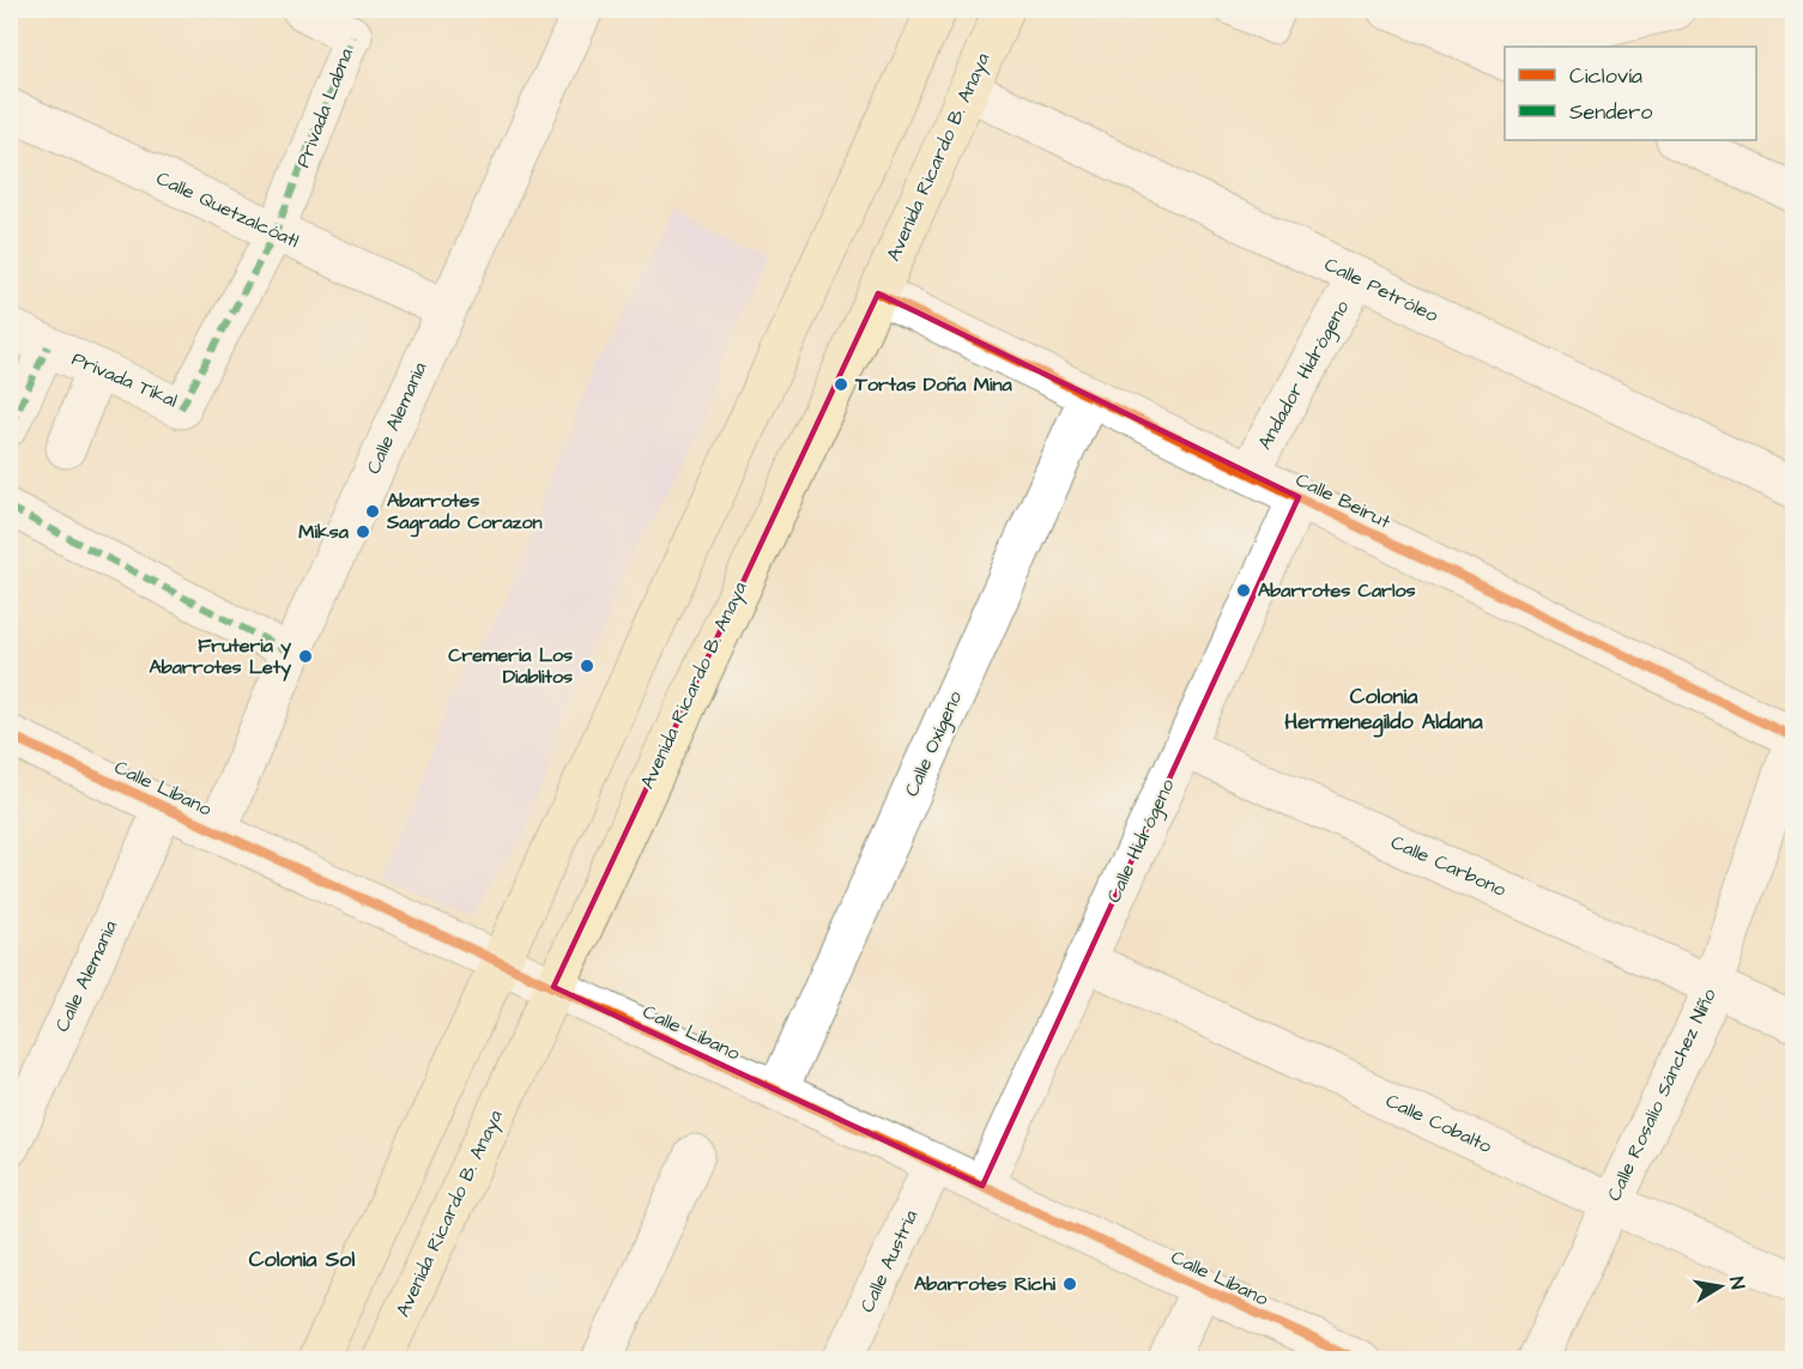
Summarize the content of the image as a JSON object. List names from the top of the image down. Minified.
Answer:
{"streets":{"main road":["Avenida Ricardo B. Anaya"],"street":["Privada Labna","Calle Quetzalcóatl","Calle Petróleo","Andador Hidrógeno","Privada Tikal","Calle Alemania","Calle Beirut","Calle Oxígeno","Calle Libano","Calle Hidrógeno","Calle Carbono","Calle Rosalío Sánchez Niño","Calle Cobalto","Calle Austria"]},"crossings":[["Privada Labna","Calle Quetzalcóatl"],["Privada Labna","Privada Tikal"],["Avenida Ricardo B. Anaya","Calle Petróleo"],["Avenida Ricardo B. Anaya","Calle Beirut"],["Avenida Ricardo B. Anaya","Calle Libano"],["Calle Quetzalcóatl","Privada Tikal"],["Calle Quetzalcóatl","Calle Alemania"],["Calle Petróleo","Andador Hidrógeno"],["Andador Hidrógeno","Calle Beirut"],["Calle Alemania","Calle Libano"],["Calle Beirut","Calle Oxígeno"],["Calle Beirut","Calle Hidrógeno"],["Calle Beirut","Calle Rosalío Sánchez Niño"],["Calle Oxígeno","Calle Libano"],["Calle Libano","Calle Hidrógeno"],["Calle Libano","Calle Austria"],["Calle Hidrógeno","Calle Carbono"],["Calle Hidrógeno","Calle Cobalto"],["Calle Carbono","Calle Rosalío Sánchez Niño"],["Calle Rosalío Sánchez Niño","Calle Cobalto"]],"districts":["Colonia Hermenegildo Aldana","Colonia Sol"],"places":["Tortas Doña Mina","Abarrotes Sagrado Corazon","Miksa","Abarrotes Carlos","Fruteria y Abarrotes Lety","Cremeria Los Diablitos","Abarrotes Richi"],"legend":["Ciclovía","Sendero"],"north":"right"}
